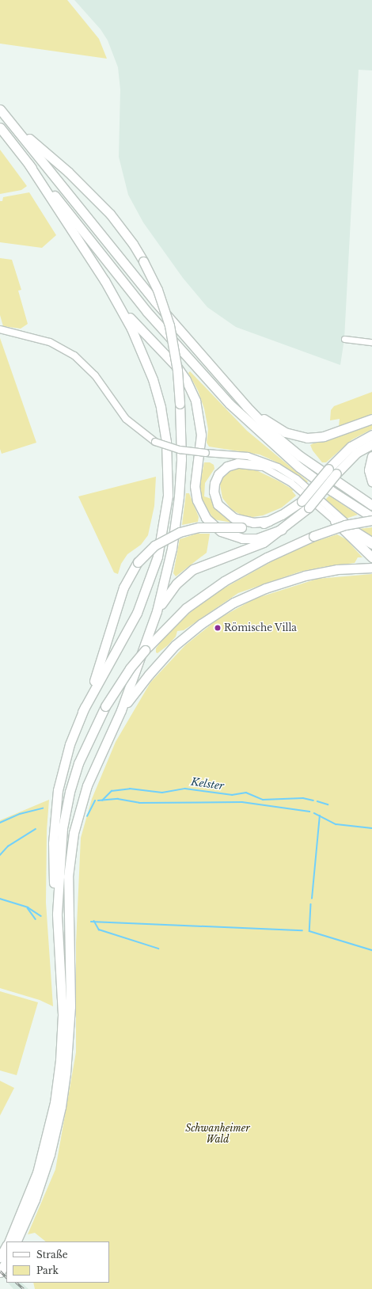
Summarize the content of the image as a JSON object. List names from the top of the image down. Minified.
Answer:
{"water":["Kelster"],"parks":["Schwanheimer Wald"],"places":["Römische Villa"],"legend":["Straße","Park"]}
